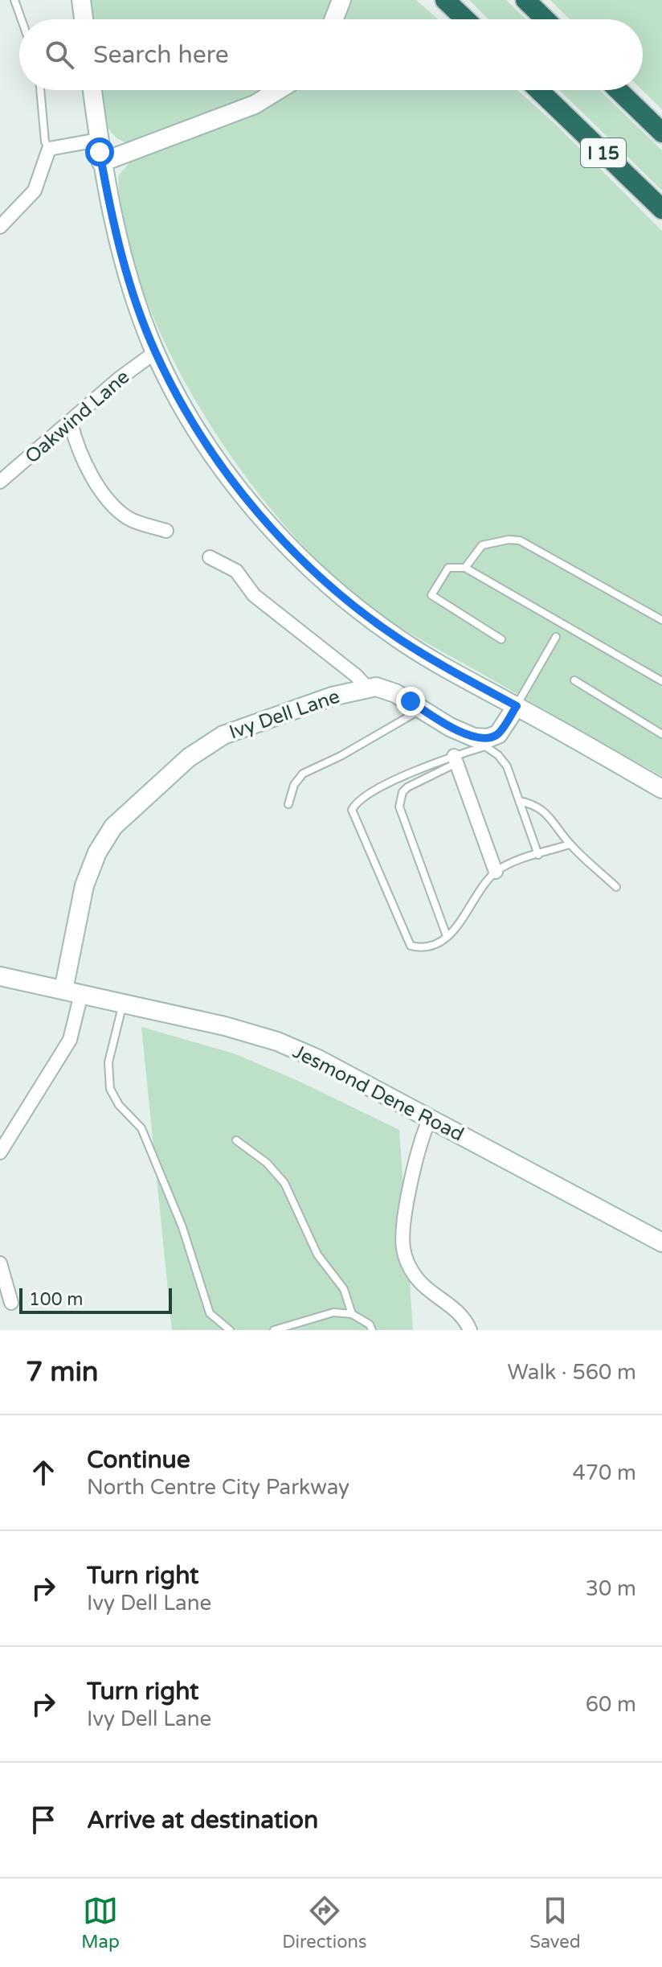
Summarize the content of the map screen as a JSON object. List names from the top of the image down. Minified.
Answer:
{"streets":{"highway":["I 15"],"street":["Oakwind Lane","Ivy Dell Lane","Jesmond Dene Road"]},"crossings":[["Ivy Dell Lane","Jesmond Dene Road"]],"scale_bar":"100 m","page":{"search":"Search here","scale":"100 m","heading":["7 min","Walk · 560 m"],"list":[["Continue","North Centre City Parkway","470 m"],["Turn right","Ivy Dell Lane","30 m"],["Turn right","Ivy Dell Lane","60 m"],"Arrive at destination"],"nav":["Map","Directions","Saved"]}}
